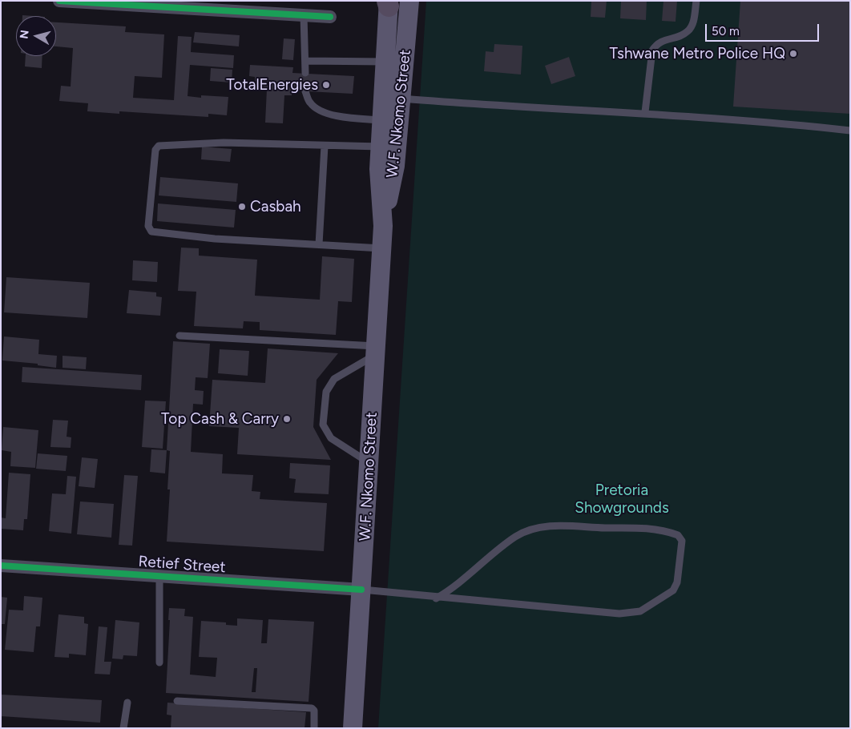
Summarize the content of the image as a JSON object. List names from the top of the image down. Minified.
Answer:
{"streets":{"main road":["W.F. Nkomo Street"],"street":["Retief Street"]},"crossings":[["W.F. Nkomo Street","Retief Street"]],"parks":["Pretoria Showgrounds"],"places":["Tshwane Metro Police HQ","TotalEnergies","Casbah","Top Cash & Carry"],"scale_bar":"50 m","north":"left"}
